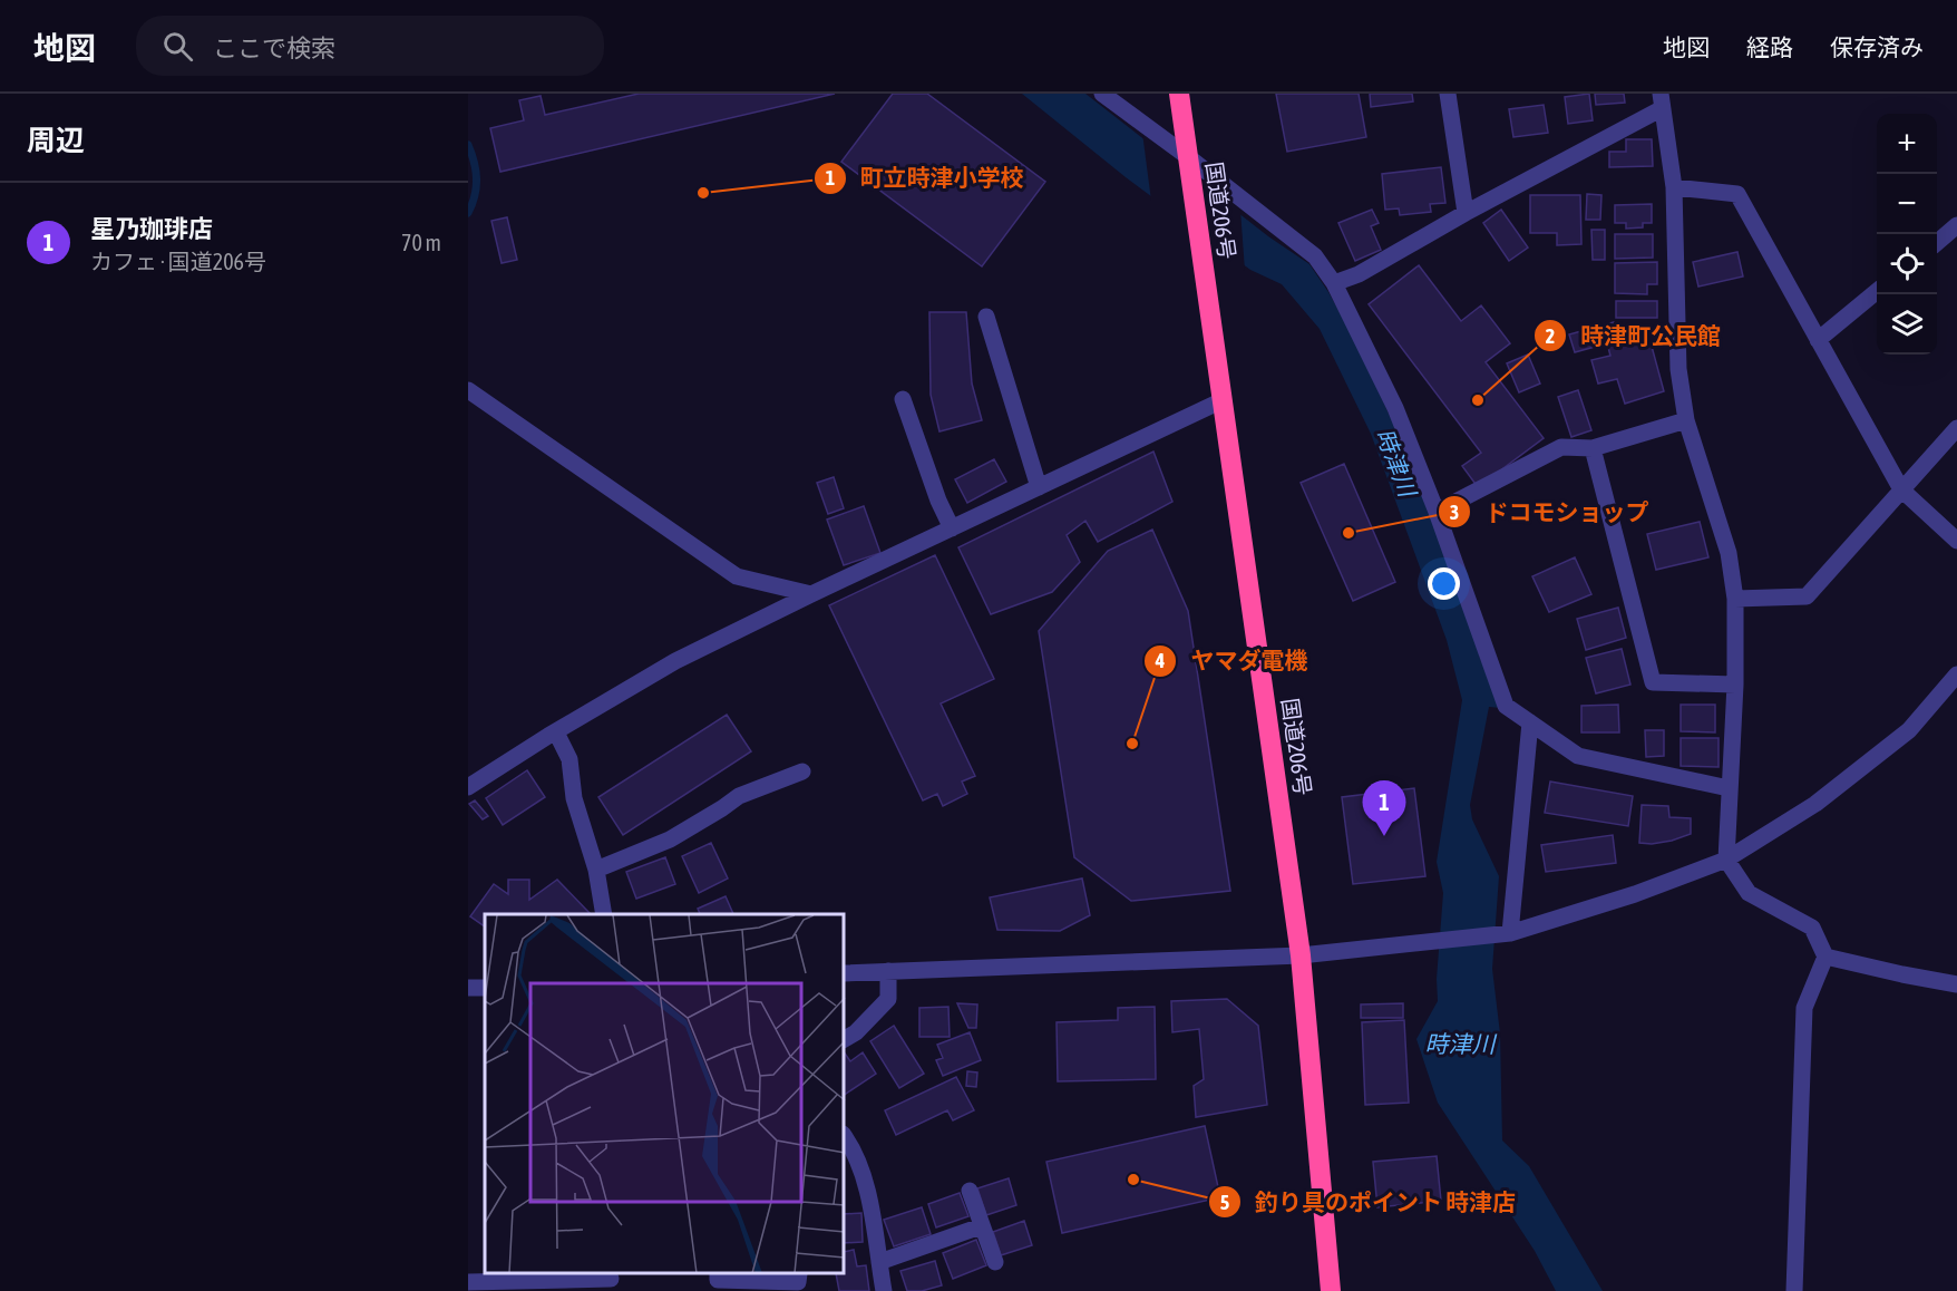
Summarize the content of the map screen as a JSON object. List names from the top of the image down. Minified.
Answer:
{"streets":{"highway":["国道206号"]},"water":["時津川"],"places":["町立時津小学校","時津町公民館","ドコモショップ","ヤマダ電機","釣り具のポイント 時津店"],"page":{"header":"地図","search":"ここで検索","nav":["地図","経路","保存済み"],"heading":"周辺","map_buttons":["+","−"],"list":[{"mark":"1","name":"星乃珈琲店","note":"カフェ · 国道206号","value":"70 m"}],"pins":"1"}}
